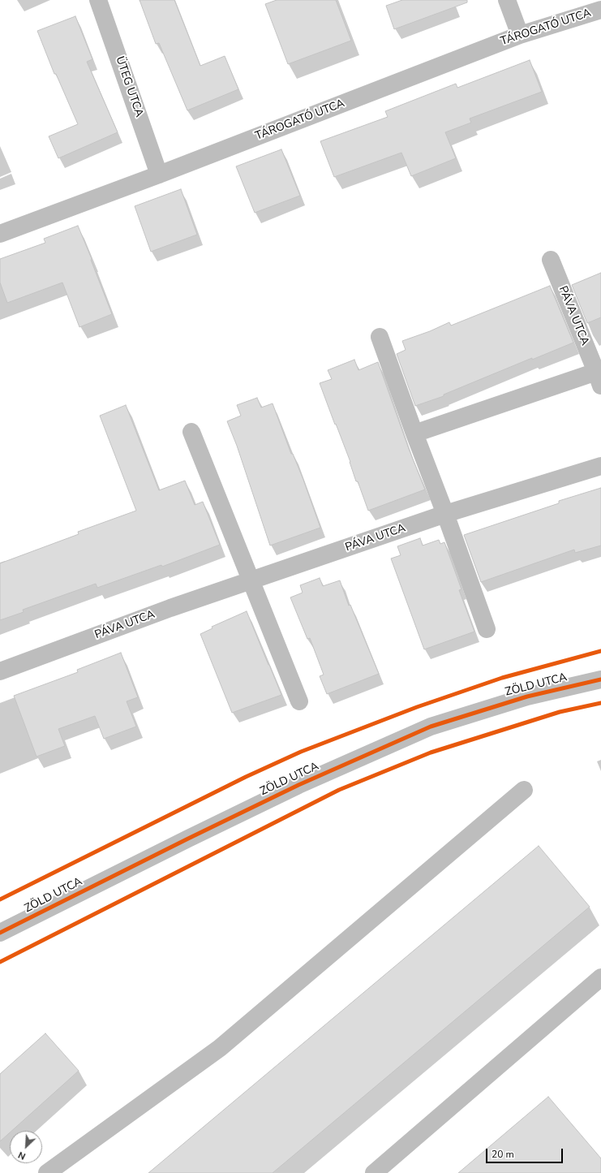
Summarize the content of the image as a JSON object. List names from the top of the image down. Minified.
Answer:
{"streets":{"street":["TÁROGATÓ UTCA","ÜTEG UTCA","PÁVA UTCA","ZÖLD UTCA"]},"crossings":[["TÁROGATÓ UTCA","ÜTEG UTCA"]],"scale_bar":"20 m","north":"bottom left"}
